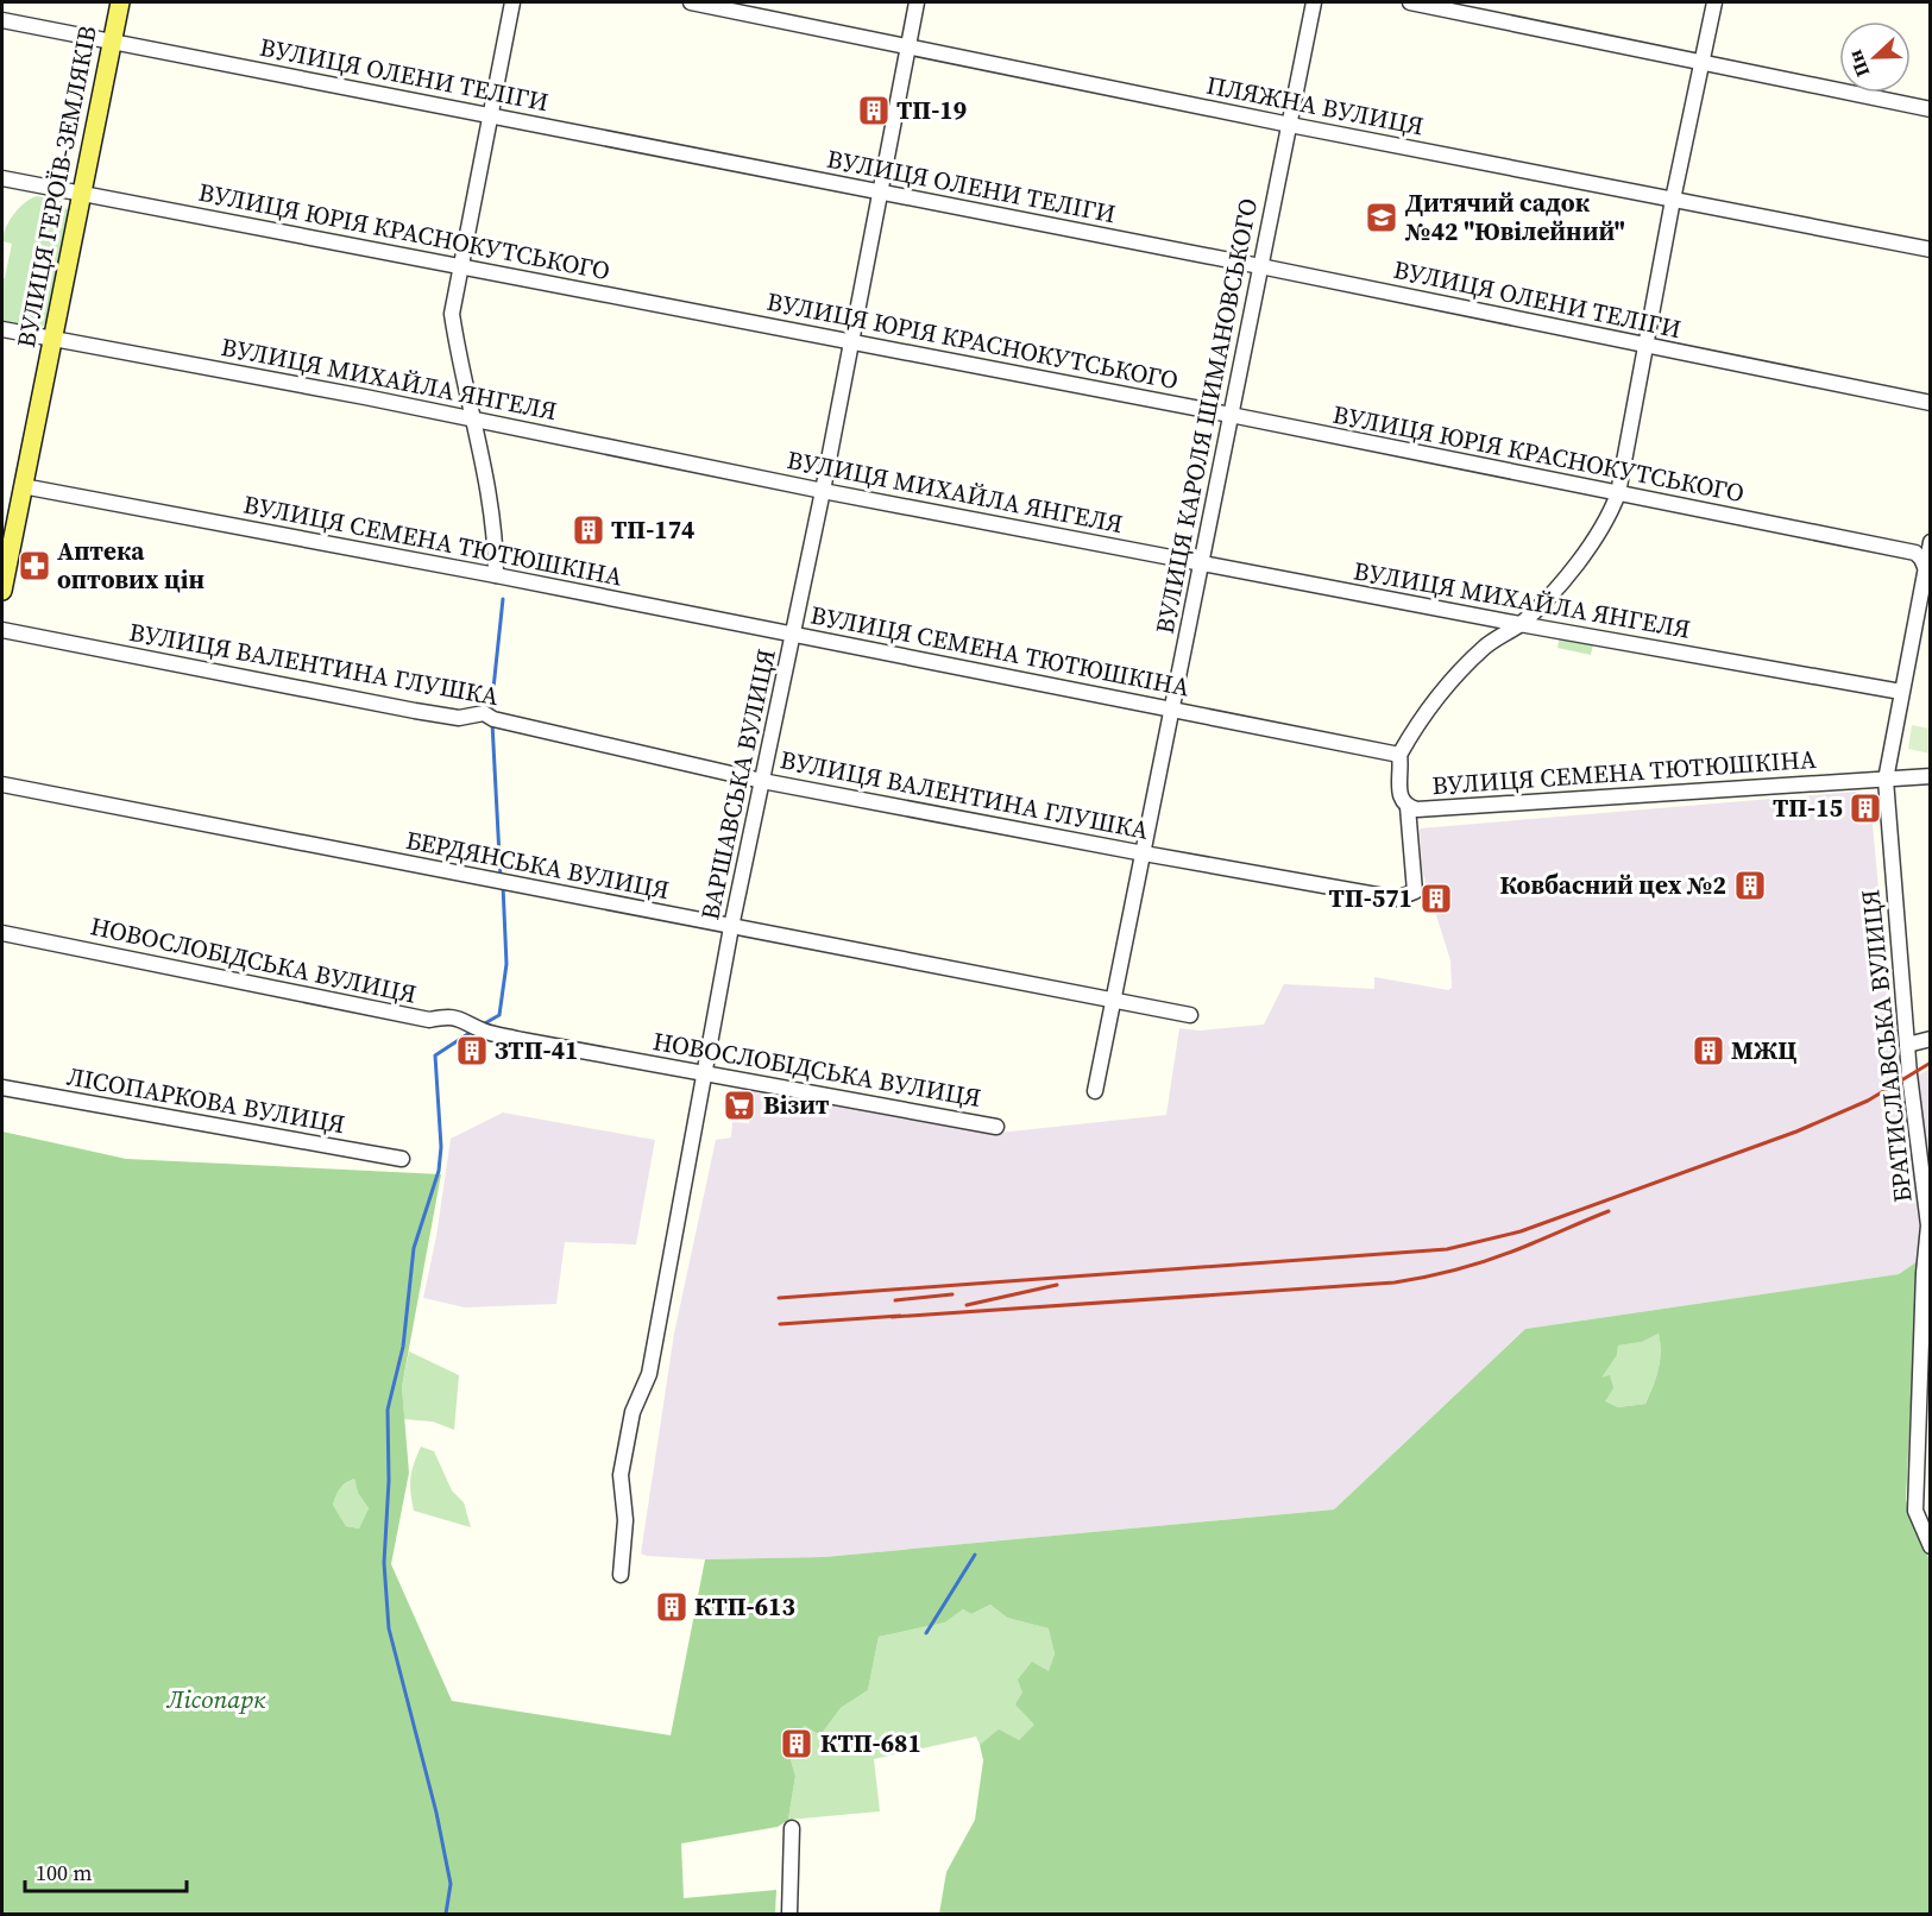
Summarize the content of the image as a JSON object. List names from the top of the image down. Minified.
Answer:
{"streets":{"main road":["ВУЛИЦЯ ГЕРОЇВ-ЗЕМЛЯКІВ"],"street":["ВУЛИЦЯ ОЛЕНИ ТЕЛІГИ","ПЛЯЖНА ВУЛИЦЯ","ВУЛИЦЯ ЮРІЯ КРАСНОКУТСЬКОГО","ВУЛИЦЯ МИХАЙЛА ЯНГЕЛЯ","ВУЛИЦЯ КАРОЛЯ ШИМАНОВСЬКОГО","ВУЛИЦЯ СЕМЕНА ТЮТЮШКІНА","ВУЛИЦЯ ВАЛЕНТИНА ГЛУШКА","ВАРШАВСЬКА ВУЛИЦЯ","БЕРДЯНСЬКА ВУЛИЦЯ","НОВОСЛОБІДСЬКА ВУЛИЦЯ","БРАТИСЛАВСЬКА ВУЛИЦЯ","ЛІСОПАРКОВА ВУЛИЦЯ"]},"crossings":[["ВУЛИЦЯ ОЛЕНИ ТЕЛІГИ","ВУЛИЦЯ ГЕРОЇВ-ЗЕМЛЯКІВ"],["ВУЛИЦЯ ОЛЕНИ ТЕЛІГИ","ВУЛИЦЯ КАРОЛЯ ШИМАНОВСЬКОГО"],["ВУЛИЦЯ ОЛЕНИ ТЕЛІГИ","ВАРШАВСЬКА ВУЛИЦЯ"],["ПЛЯЖНА ВУЛИЦЯ","ВУЛИЦЯ КАРОЛЯ ШИМАНОВСЬКОГО"],["ПЛЯЖНА ВУЛИЦЯ","ВАРШАВСЬКА ВУЛИЦЯ"],["ВУЛИЦЯ ГЕРОЇВ-ЗЕМЛЯКІВ","ВУЛИЦЯ ЮРІЯ КРАСНОКУТСЬКОГО"],["ВУЛИЦЯ ГЕРОЇВ-ЗЕМЛЯКІВ","ВУЛИЦЯ МИХАЙЛА ЯНГЕЛЯ"],["ВУЛИЦЯ ГЕРОЇВ-ЗЕМЛЯКІВ","ВУЛИЦЯ СЕМЕНА ТЮТЮШКІНА"],["ВУЛИЦЯ ЮРІЯ КРАСНОКУТСЬКОГО","ВУЛИЦЯ КАРОЛЯ ШИМАНОВСЬКОГО"],["ВУЛИЦЯ ЮРІЯ КРАСНОКУТСЬКОГО","ВАРШАВСЬКА ВУЛИЦЯ"],["ВУЛИЦЯ ЮРІЯ КРАСНОКУТСЬКОГО","БРАТИСЛАВСЬКА ВУЛИЦЯ"],["ВУЛИЦЯ МИХАЙЛА ЯНГЕЛЯ","ВУЛИЦЯ КАРОЛЯ ШИМАНОВСЬКОГО"],["ВУЛИЦЯ МИХАЙЛА ЯНГЕЛЯ","ВАРШАВСЬКА ВУЛИЦЯ"],["ВУЛИЦЯ МИХАЙЛА ЯНГЕЛЯ","БРАТИСЛАВСЬКА ВУЛИЦЯ"],["ВУЛИЦЯ КАРОЛЯ ШИМАНОВСЬКОГО","ВУЛИЦЯ СЕМЕНА ТЮТЮШКІНА"],["ВУЛИЦЯ КАРОЛЯ ШИМАНОВСЬКОГО","ВУЛИЦЯ ВАЛЕНТИНА ГЛУШКА"],["ВУЛИЦЯ КАРОЛЯ ШИМАНОВСЬКОГО","БЕРДЯНСЬКА ВУЛИЦЯ"],["ВУЛИЦЯ СЕМЕНА ТЮТЮШКІНА","ВУЛИЦЯ ВАЛЕНТИНА ГЛУШКА"],["ВУЛИЦЯ СЕМЕНА ТЮТЮШКІНА","ВАРШАВСЬКА ВУЛИЦЯ"],["ВУЛИЦЯ СЕМЕНА ТЮТЮШКІНА","БРАТИСЛАВСЬКА ВУЛИЦЯ"],["ВУЛИЦЯ ВАЛЕНТИНА ГЛУШКА","ВАРШАВСЬКА ВУЛИЦЯ"],["ВАРШАВСЬКА ВУЛИЦЯ","БЕРДЯНСЬКА ВУЛИЦЯ"],["ВАРШАВСЬКА ВУЛИЦЯ","НОВОСЛОБІДСЬКА ВУЛИЦЯ"]],"parks":["Лісопарк"],"places":{"building":["ТП-19","ТП-174","ТП-15","Ковбасний цех №2","ТП-571","ЗТП-41","МЖЦ","КТП-613","КТП-681"],"school or university":["Дитячий садок №42 \"Ювілейний\""],"pharmacy":["Аптека оптових цін"],"supermarket":["Візит"]},"scale_bar":"100 m","north":"left"}
